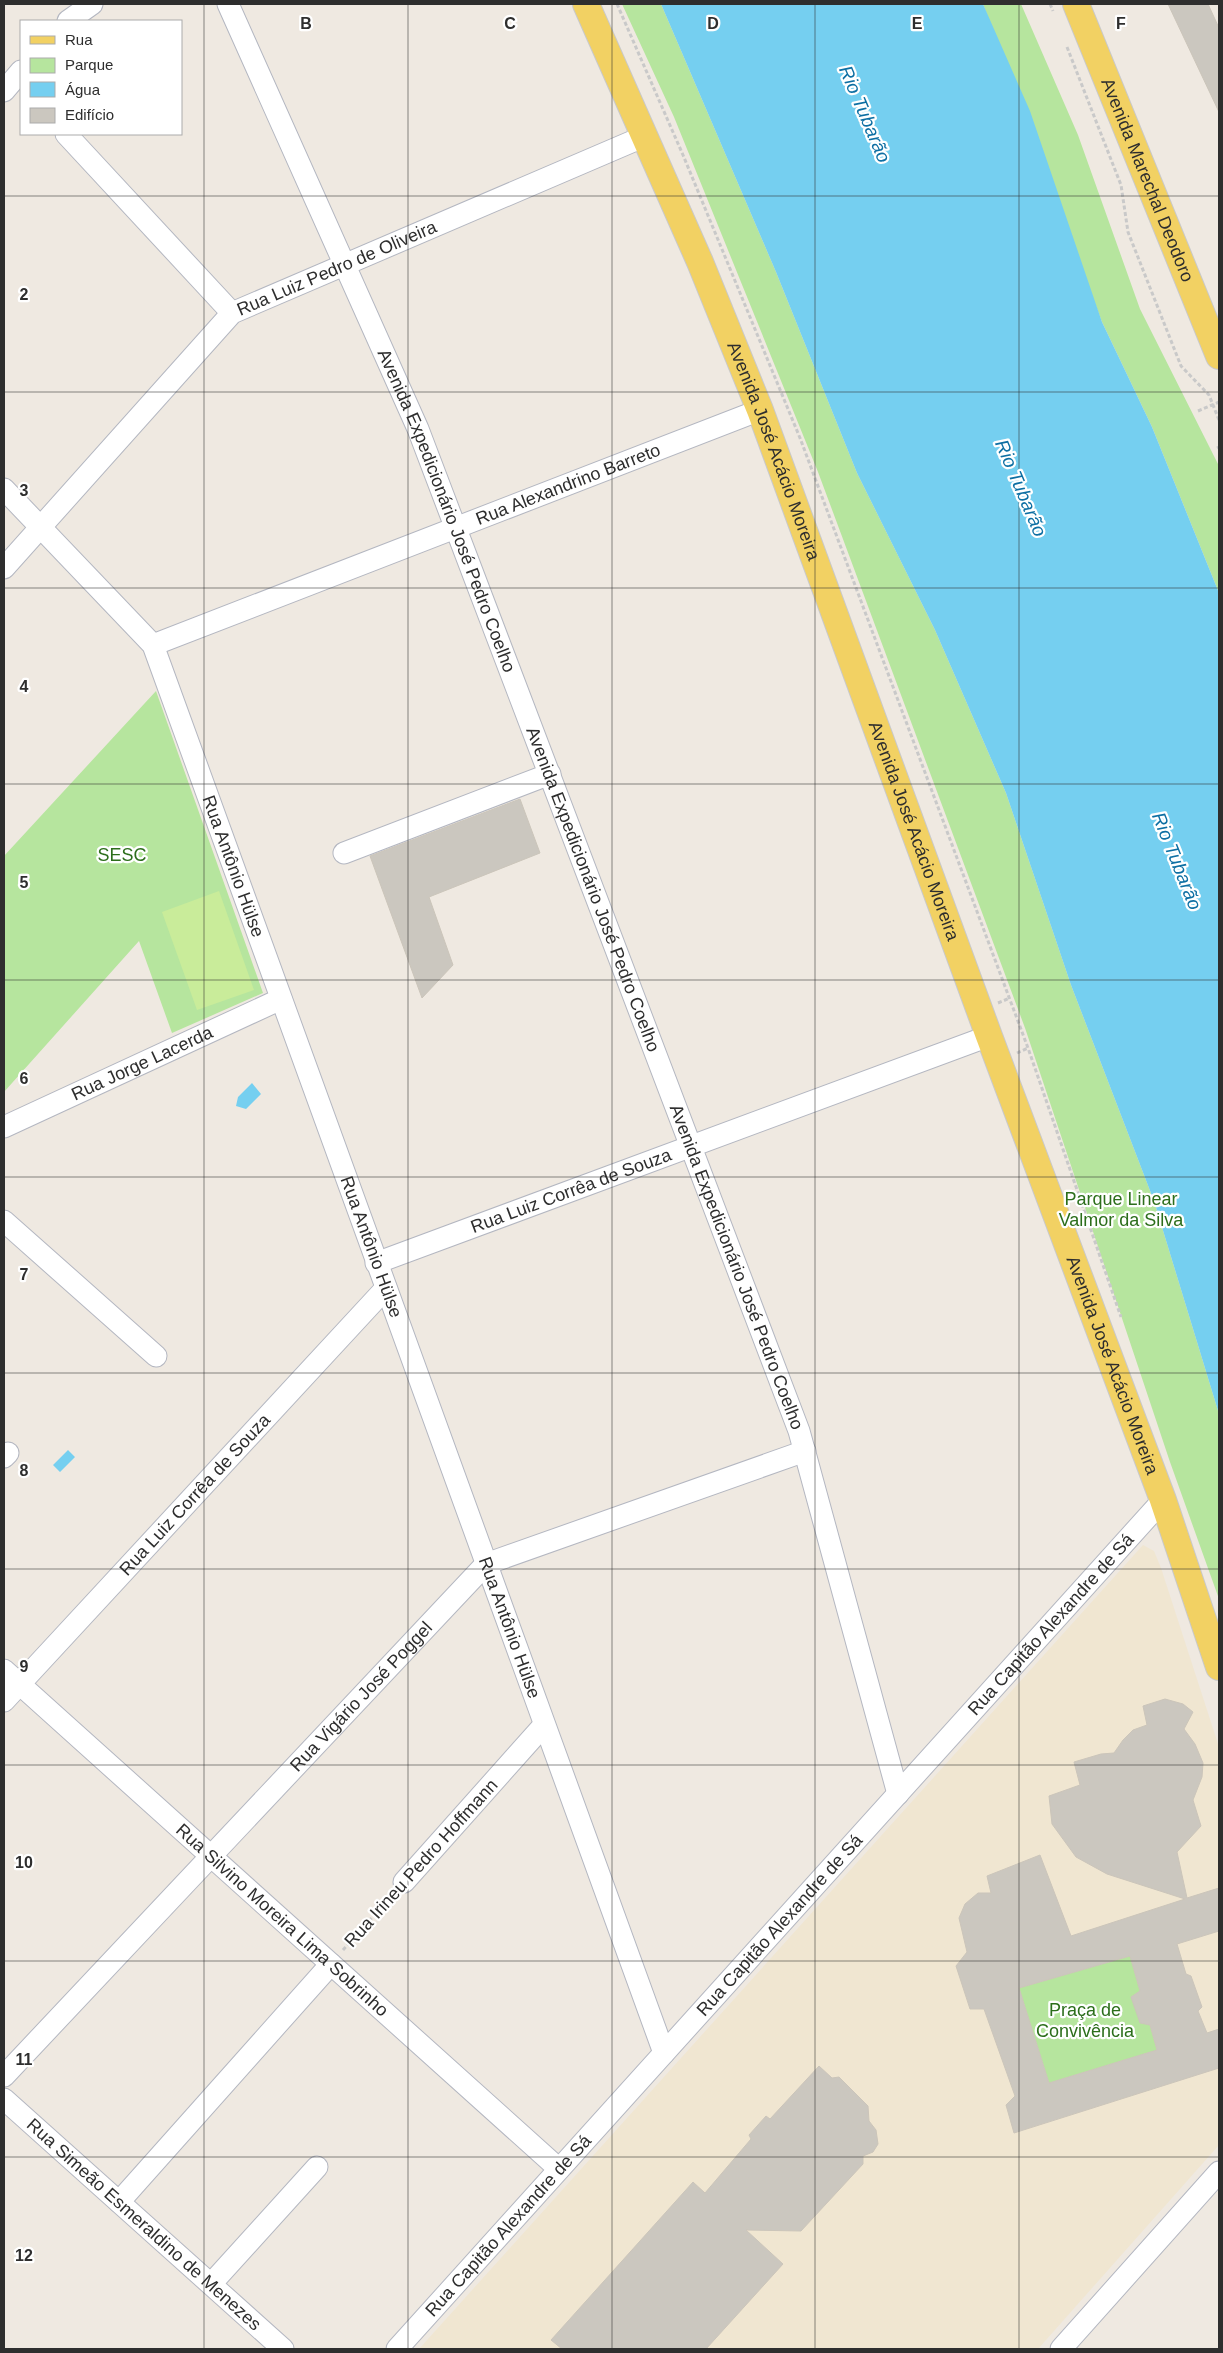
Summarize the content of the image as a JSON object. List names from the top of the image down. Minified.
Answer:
{"streets":{"main road":["Avenida Marechal Deodoro","Avenida José Acácio Moreira"],"street":["Rua Luiz Pedro de Oliveira","Rua Alexandrino Barreto","Avenida Expedicionário José Pedro Coelho","Rua Antônio Hülse","Rua Jorge Lacerda","Rua Luiz Corrêa de Souza","Rua Capitão Alexandre de Sá","Rua Vigário José Poggel","Rua Irineu Pedro Hoffmann","Rua Silvino Moreira Lima Sobrinho","Rua Simeão Esmeraldino de Menezes"]},"crossings":[["Rua Luiz Pedro de Oliveira","Avenida José Acácio Moreira"],["Rua Luiz Pedro de Oliveira","Avenida Expedicionário José Pedro Coelho"],["Rua Luiz Pedro de Oliveira","Rua Antônio Hülse"],["Avenida José Acácio Moreira","Rua Alexandrino Barreto"],["Avenida José Acácio Moreira","Rua Luiz Corrêa de Souza"],["Avenida José Acácio Moreira","Rua Capitão Alexandre de Sá"],["Rua Alexandrino Barreto","Avenida Expedicionário José Pedro Coelho"],["Rua Alexandrino Barreto","Rua Antônio Hülse"],["Avenida Expedicionário José Pedro Coelho","Rua Luiz Corrêa de Souza"],["Avenida Expedicionário José Pedro Coelho","Rua Capitão Alexandre de Sá"],["Avenida Expedicionário José Pedro Coelho","Rua Vigário José Poggel"],["Rua Antônio Hülse","Rua Jorge Lacerda"],["Rua Antônio Hülse","Rua Luiz Corrêa de Souza"],["Rua Antônio Hülse","Rua Capitão Alexandre de Sá"],["Rua Antônio Hülse","Rua Vigário José Poggel"],["Rua Antônio Hülse","Rua Irineu Pedro Hoffmann"],["Rua Luiz Corrêa de Souza","Rua Silvino Moreira Lima Sobrinho"],["Rua Capitão Alexandre de Sá","Rua Silvino Moreira Lima Sobrinho"],["Rua Vigário José Poggel","Rua Silvino Moreira Lima Sobrinho"],["Rua Irineu Pedro Hoffmann","Rua Silvino Moreira Lima Sobrinho"],["Rua Irineu Pedro Hoffmann","Rua Simeão Esmeraldino de Menezes"]],"water":["Rio Tubarão"],"parks":["SESC","Parque Linear Valmor da Silva","Praça de Convivência"],"legend":["Rua","Parque","Água","Edifício"],"grid":{"columns":["B","C","D","E","F"],"rows":["2","3","4","5","6","7","8","9","10","11","12"]}}
